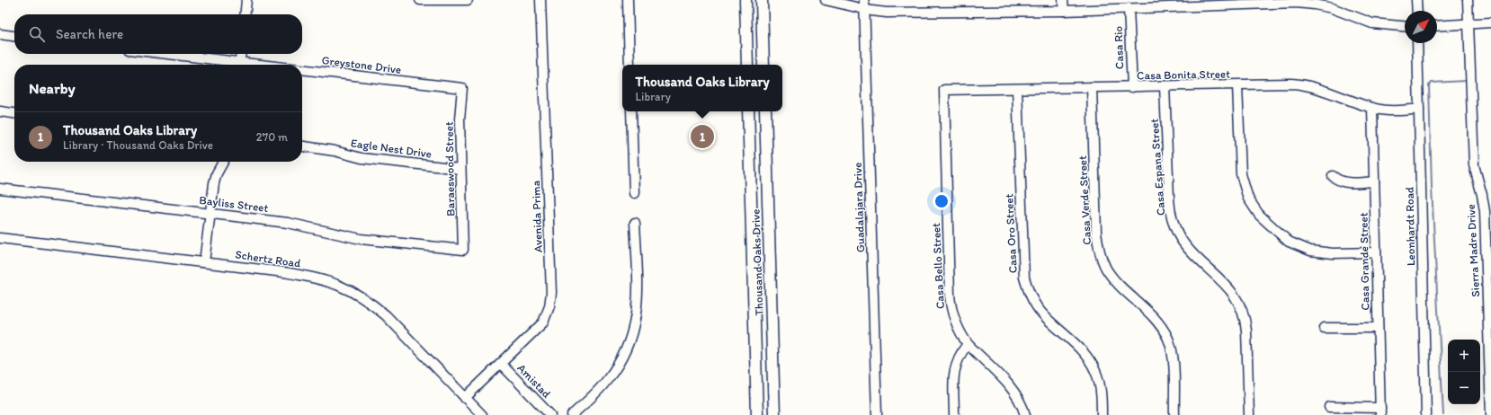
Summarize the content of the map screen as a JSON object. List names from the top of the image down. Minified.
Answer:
{"streets":{"main road":["Thousand Oaks Drive"],"street":["Casa Rio","Greystone Drive","Casa Bonita Street","Eagle Nest Drive","Casa Espana Street","Baraeswood Street","Casa Verde Street","Bayliss Street","Guadalajara Drive","Avenida Prima","Leonhardt Road","Casa Oro Street","Sierra Madre Drive","Schertz Road","Casa Grande Street","Casa Bello Street","Amistad"]},"crossings":[["Casa Rio","Casa Bonita Street"],["Greystone Drive","Baraeswood Street"],["Casa Bonita Street","Casa Espana Street"],["Casa Bonita Street","Casa Verde Street"],["Casa Bonita Street","Leonhardt Road"],["Casa Bonita Street","Casa Oro Street"],["Casa Bonita Street","Casa Grande Street"],["Casa Bonita Street","Casa Bello Street"],["Eagle Nest Drive","Baraeswood Street"],["Baraeswood Street","Bayliss Street"],["Avenida Prima","Schertz Road"],["Avenida Prima","Amistad"]],"north":"top right","page":{"search":"Search here","popup":["Thousand Oaks Library","Library"],"heading":"Nearby","list":[{"mark":"1","name":"Thousand Oaks Library","note":"Library · Thousand Oaks Drive","value":"270 m"}],"pins":"1","map_buttons":["+","−"]}}
